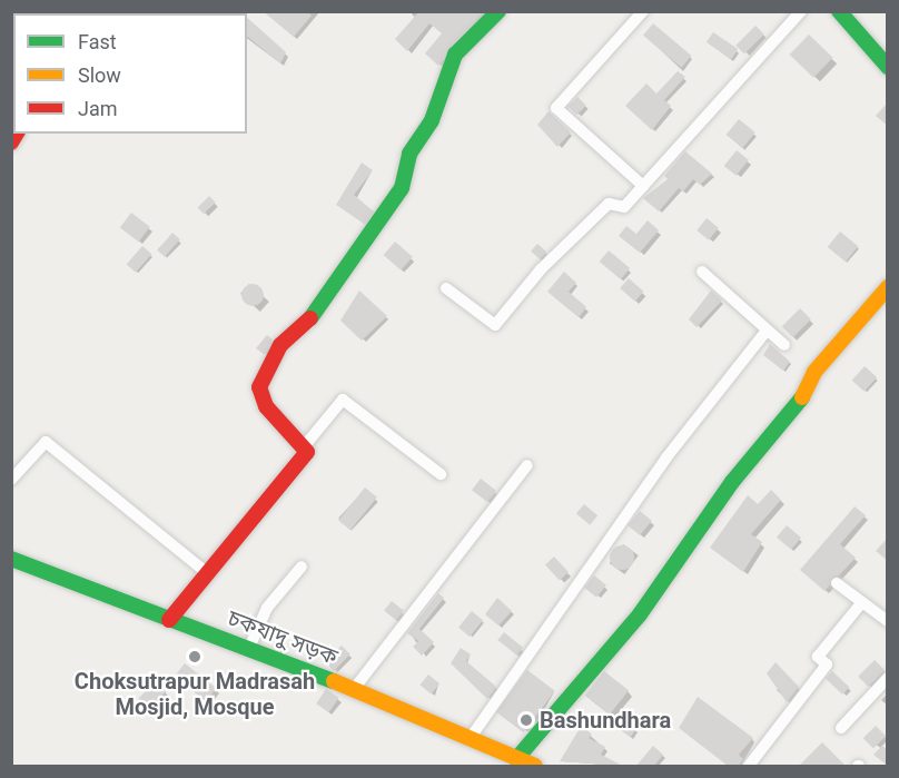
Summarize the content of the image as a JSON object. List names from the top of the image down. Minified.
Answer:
{"streets":{"street":["চকযাদু সড়ক"]},"places":["Choksutrapur Madrasah Mosjid, Mosque","Bashundhara"],"legend":["Fast","Slow","Jam"]}
